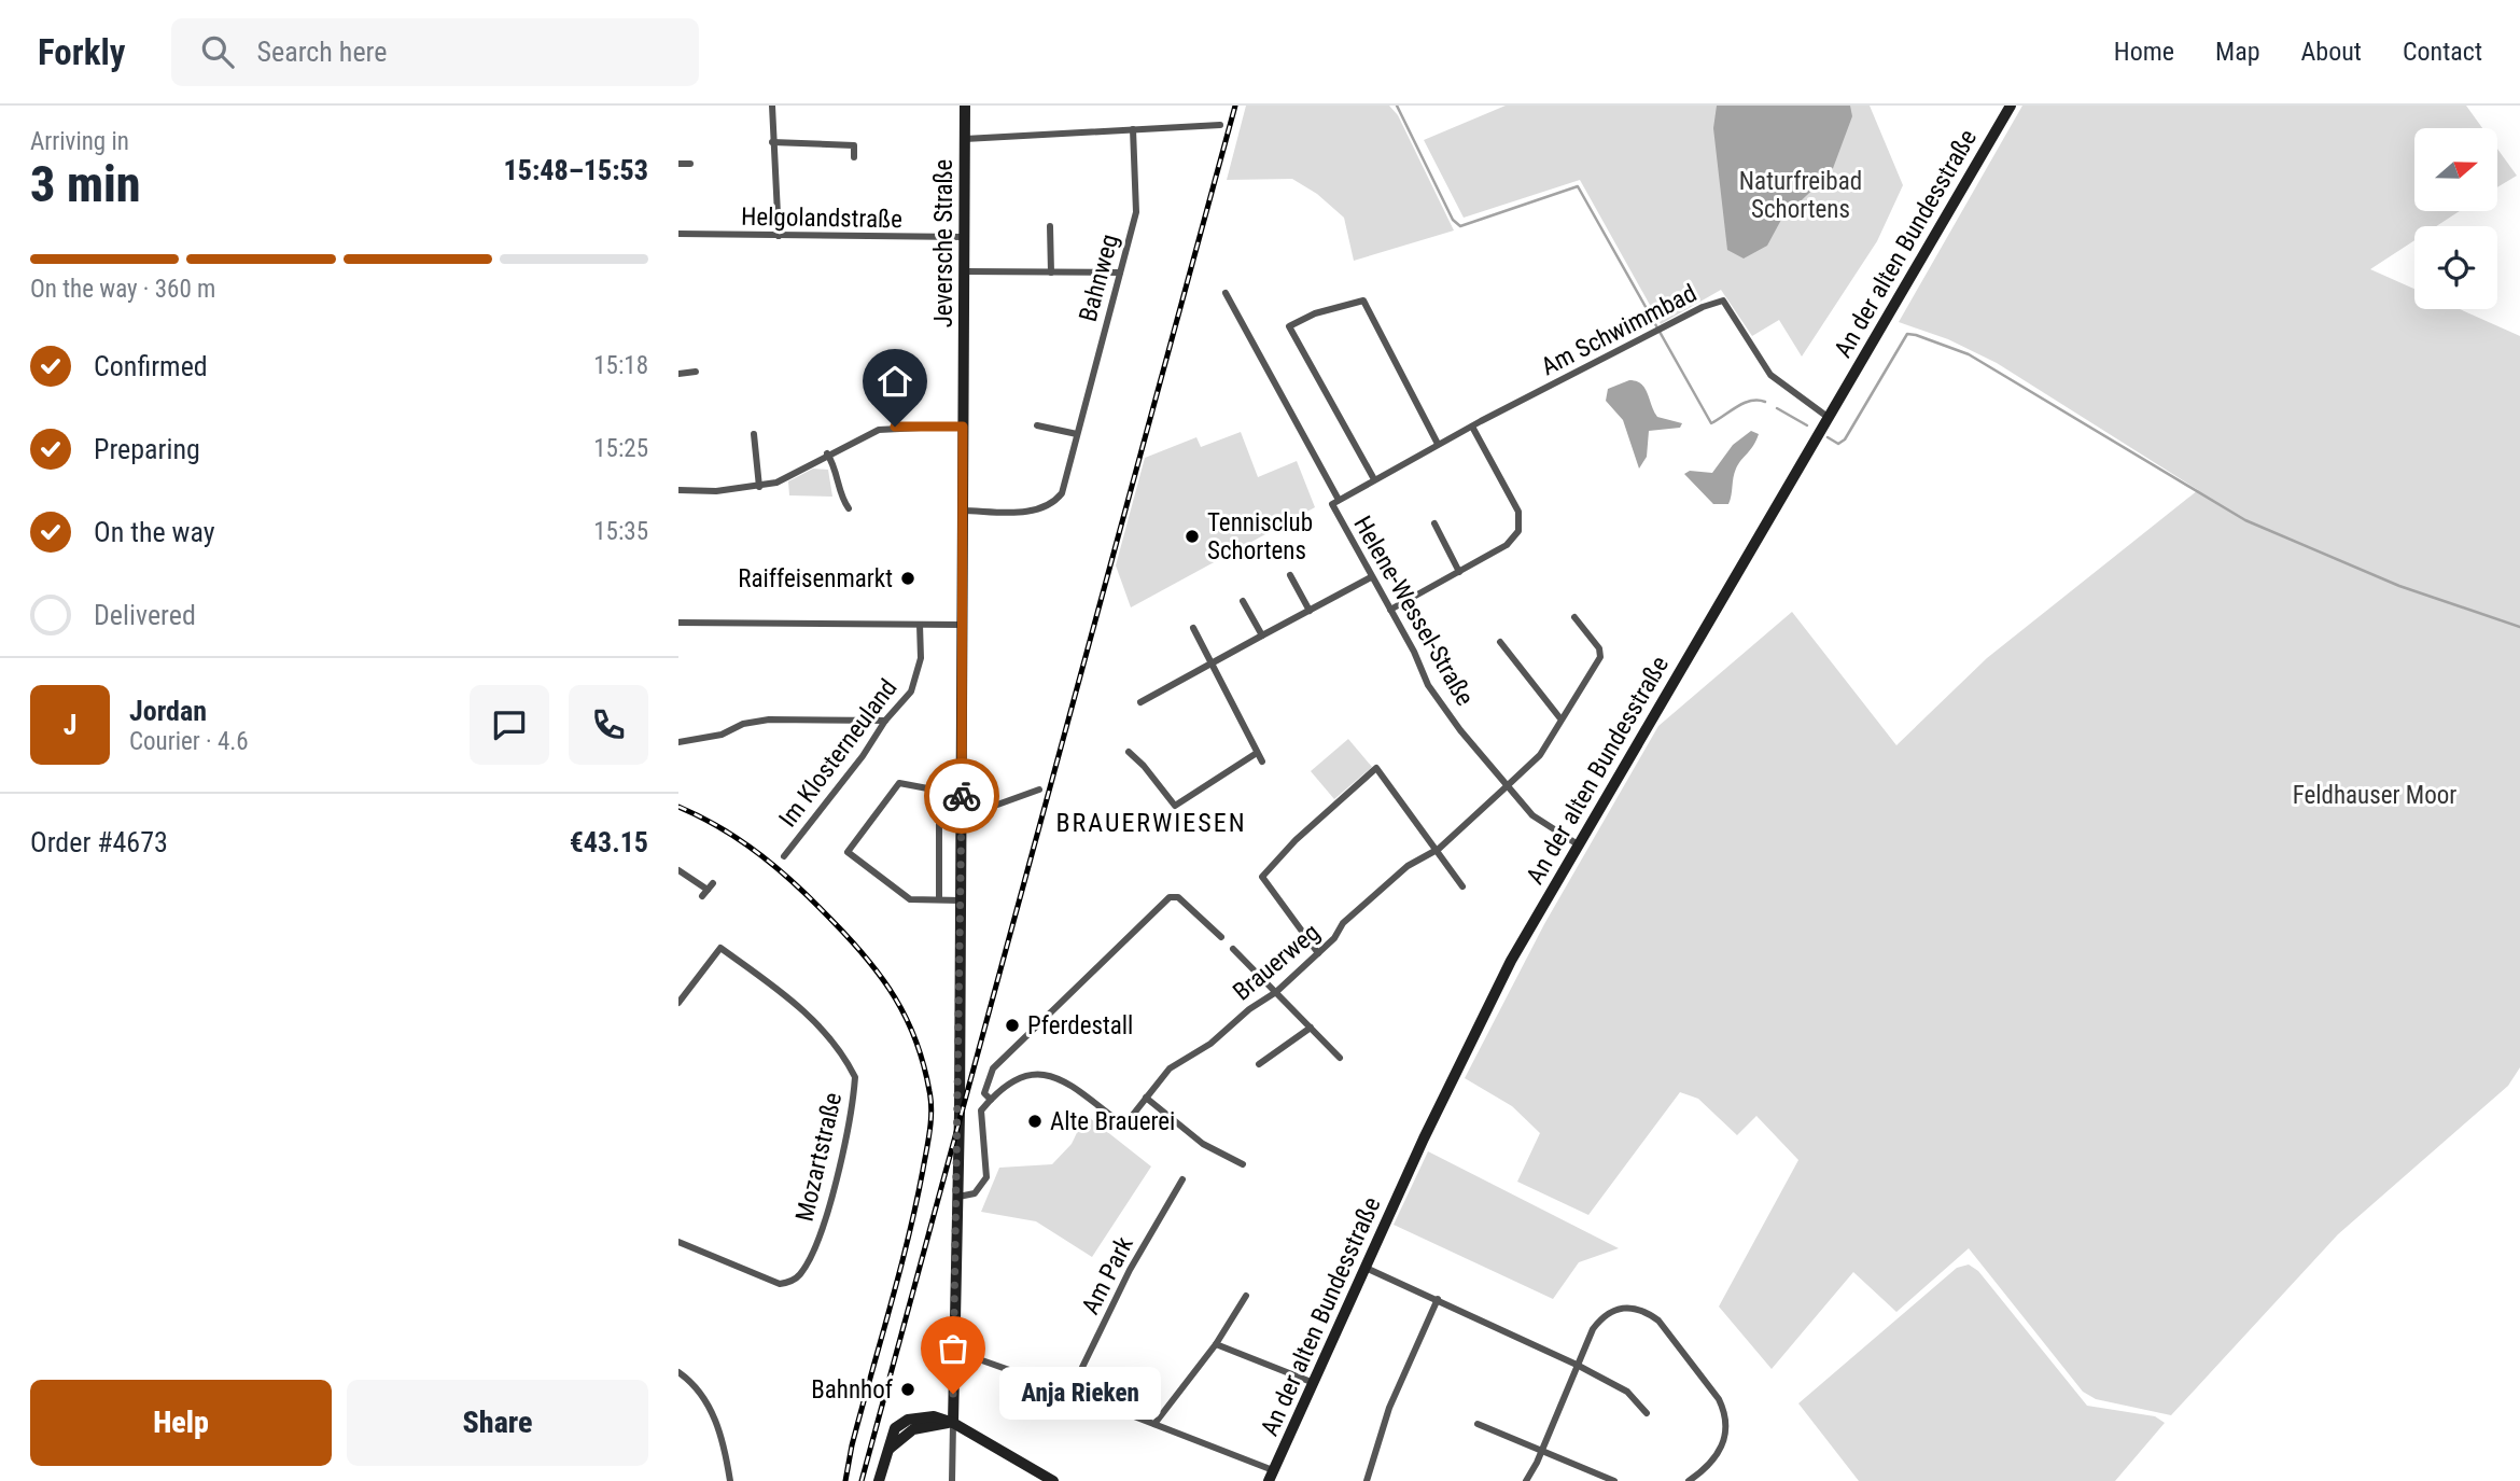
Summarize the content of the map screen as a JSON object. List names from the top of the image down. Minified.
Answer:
{"streets":{"street":["Helgolandstraße","Jeversche Straße","An der alten Bundesstraße","Bahnweg","Am Schwimmbad","Helene-Wessel-Straße","Im Klosterneuland","Brauerweg","Mozartstraße","Am Park"]},"crossings":[["Helgolandstraße","Jeversche Straße"],["Jeversche Straße","Bahnweg"],["An der alten Bundesstraße","Am Schwimmbad"],["An der alten Bundesstraße","Helene-Wessel-Straße"],["Am Schwimmbad","Helene-Wessel-Straße"],["Helene-Wessel-Straße","Brauerweg"]],"districts":["BRAUERWIESEN"],"parks":["Naturfreibad Schortens","Feldhauser Moor"],"places":["Tennisclub Schortens","Raiffeisenmarkt","Pferdestall","Alte Brauerei","Bahnhof","Anja Rieken"],"north":"right","page":{"header":"Forkly","search":"Search here","nav":["Home","Map","About","Contact"],"heading":["3 min","Arriving in","15:48–15:53"],"panel":["Jordan","Courier · 4.6","Order #4673","€43.15"],"bar":"On the way · 360 m","list":[["Confirmed","15:18"],["Preparing","15:25"],["On the way","15:35"],"Delivered"],"round":"J","buttons":["Help","Share"],"bubble":"Anja Rieken"}}
